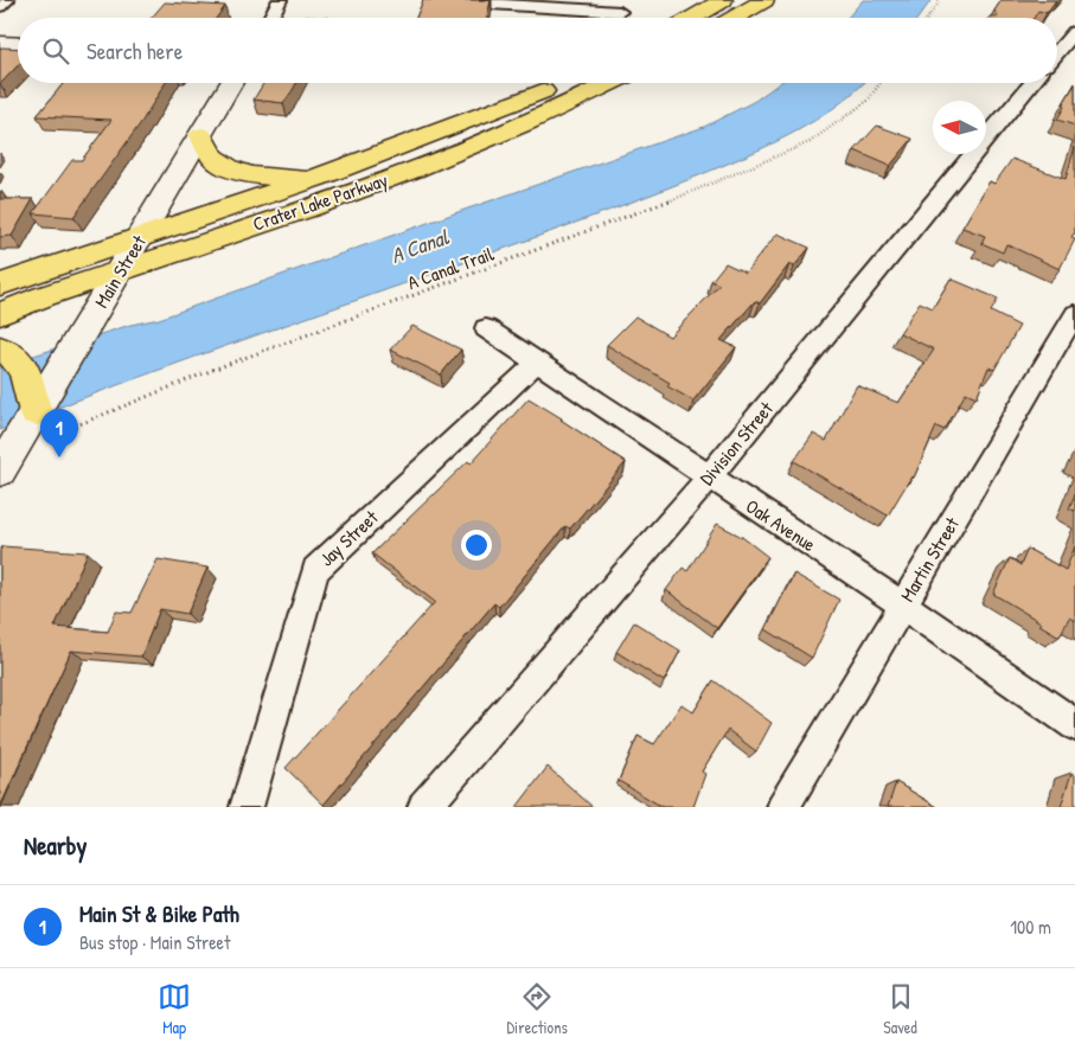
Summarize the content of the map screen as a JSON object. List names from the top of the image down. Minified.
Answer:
{"streets":{"main road":["Crater Lake Parkway"],"street":["Main Street","Division Street","Oak Avenue","Jay Street","Martin Street"],"path":["A Canal Trail"]},"crossings":[["Crater Lake Parkway","Main Street"],["A Canal Trail","Main Street"],["Division Street","Oak Avenue"],["Oak Avenue","Jay Street"],["Oak Avenue","Martin Street"]],"water":["A Canal"],"north":"left","page":{"search":"Search here","pins":"1","heading":"Nearby","list":[{"mark":"1","name":"Main St & Bike Path","note":"Bus stop · Main Street","value":"100 m"}],"nav":["Map","Directions","Saved"]}}
